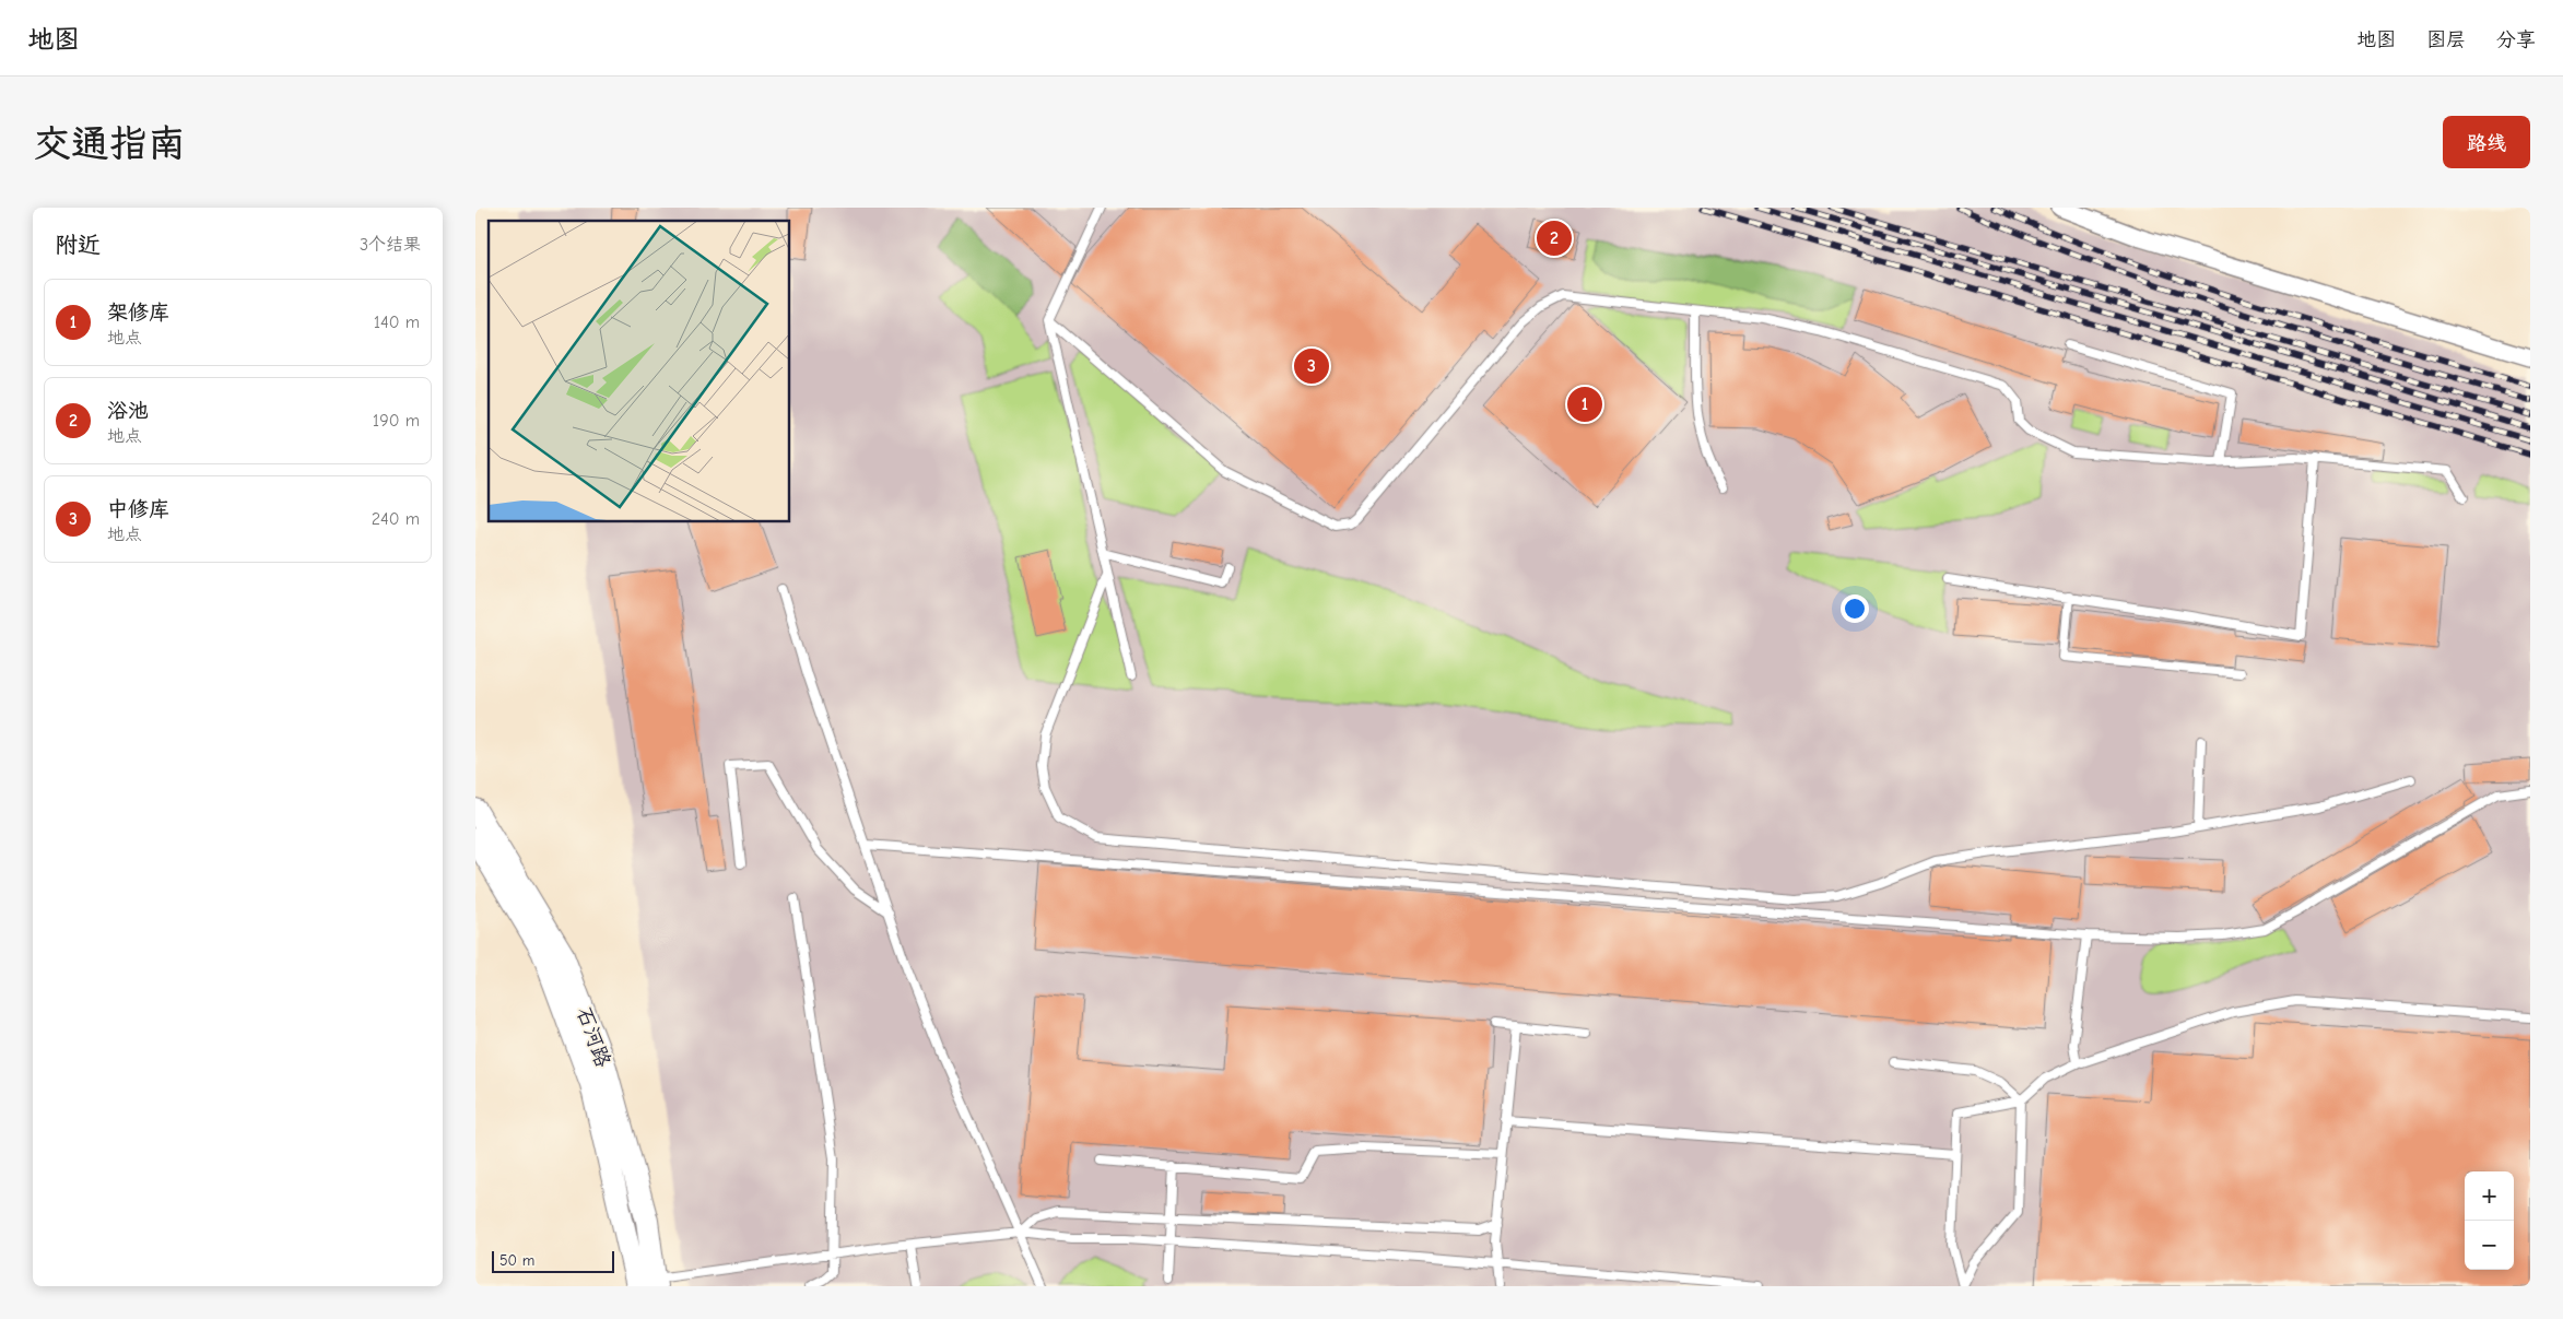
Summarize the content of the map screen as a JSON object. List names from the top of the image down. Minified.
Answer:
{"streets":{"main road":["石河路"]},"scale_bar":"50 m","page":{"header":"地图","nav":["地图","图层","分享"],"buttons":"路线","title":"交通指南","heading":["附近","3个结果"],"pins":["2","3","1"],"list":[{"mark":"1","name":"架修库","note":"地点","value":"140 m"},{"mark":"2","name":"浴池","note":"地点","value":"190 m"},{"mark":"3","name":"中修库","note":"地点","value":"240 m"}],"map_buttons":["+","−"],"scale":"50 m"}}
